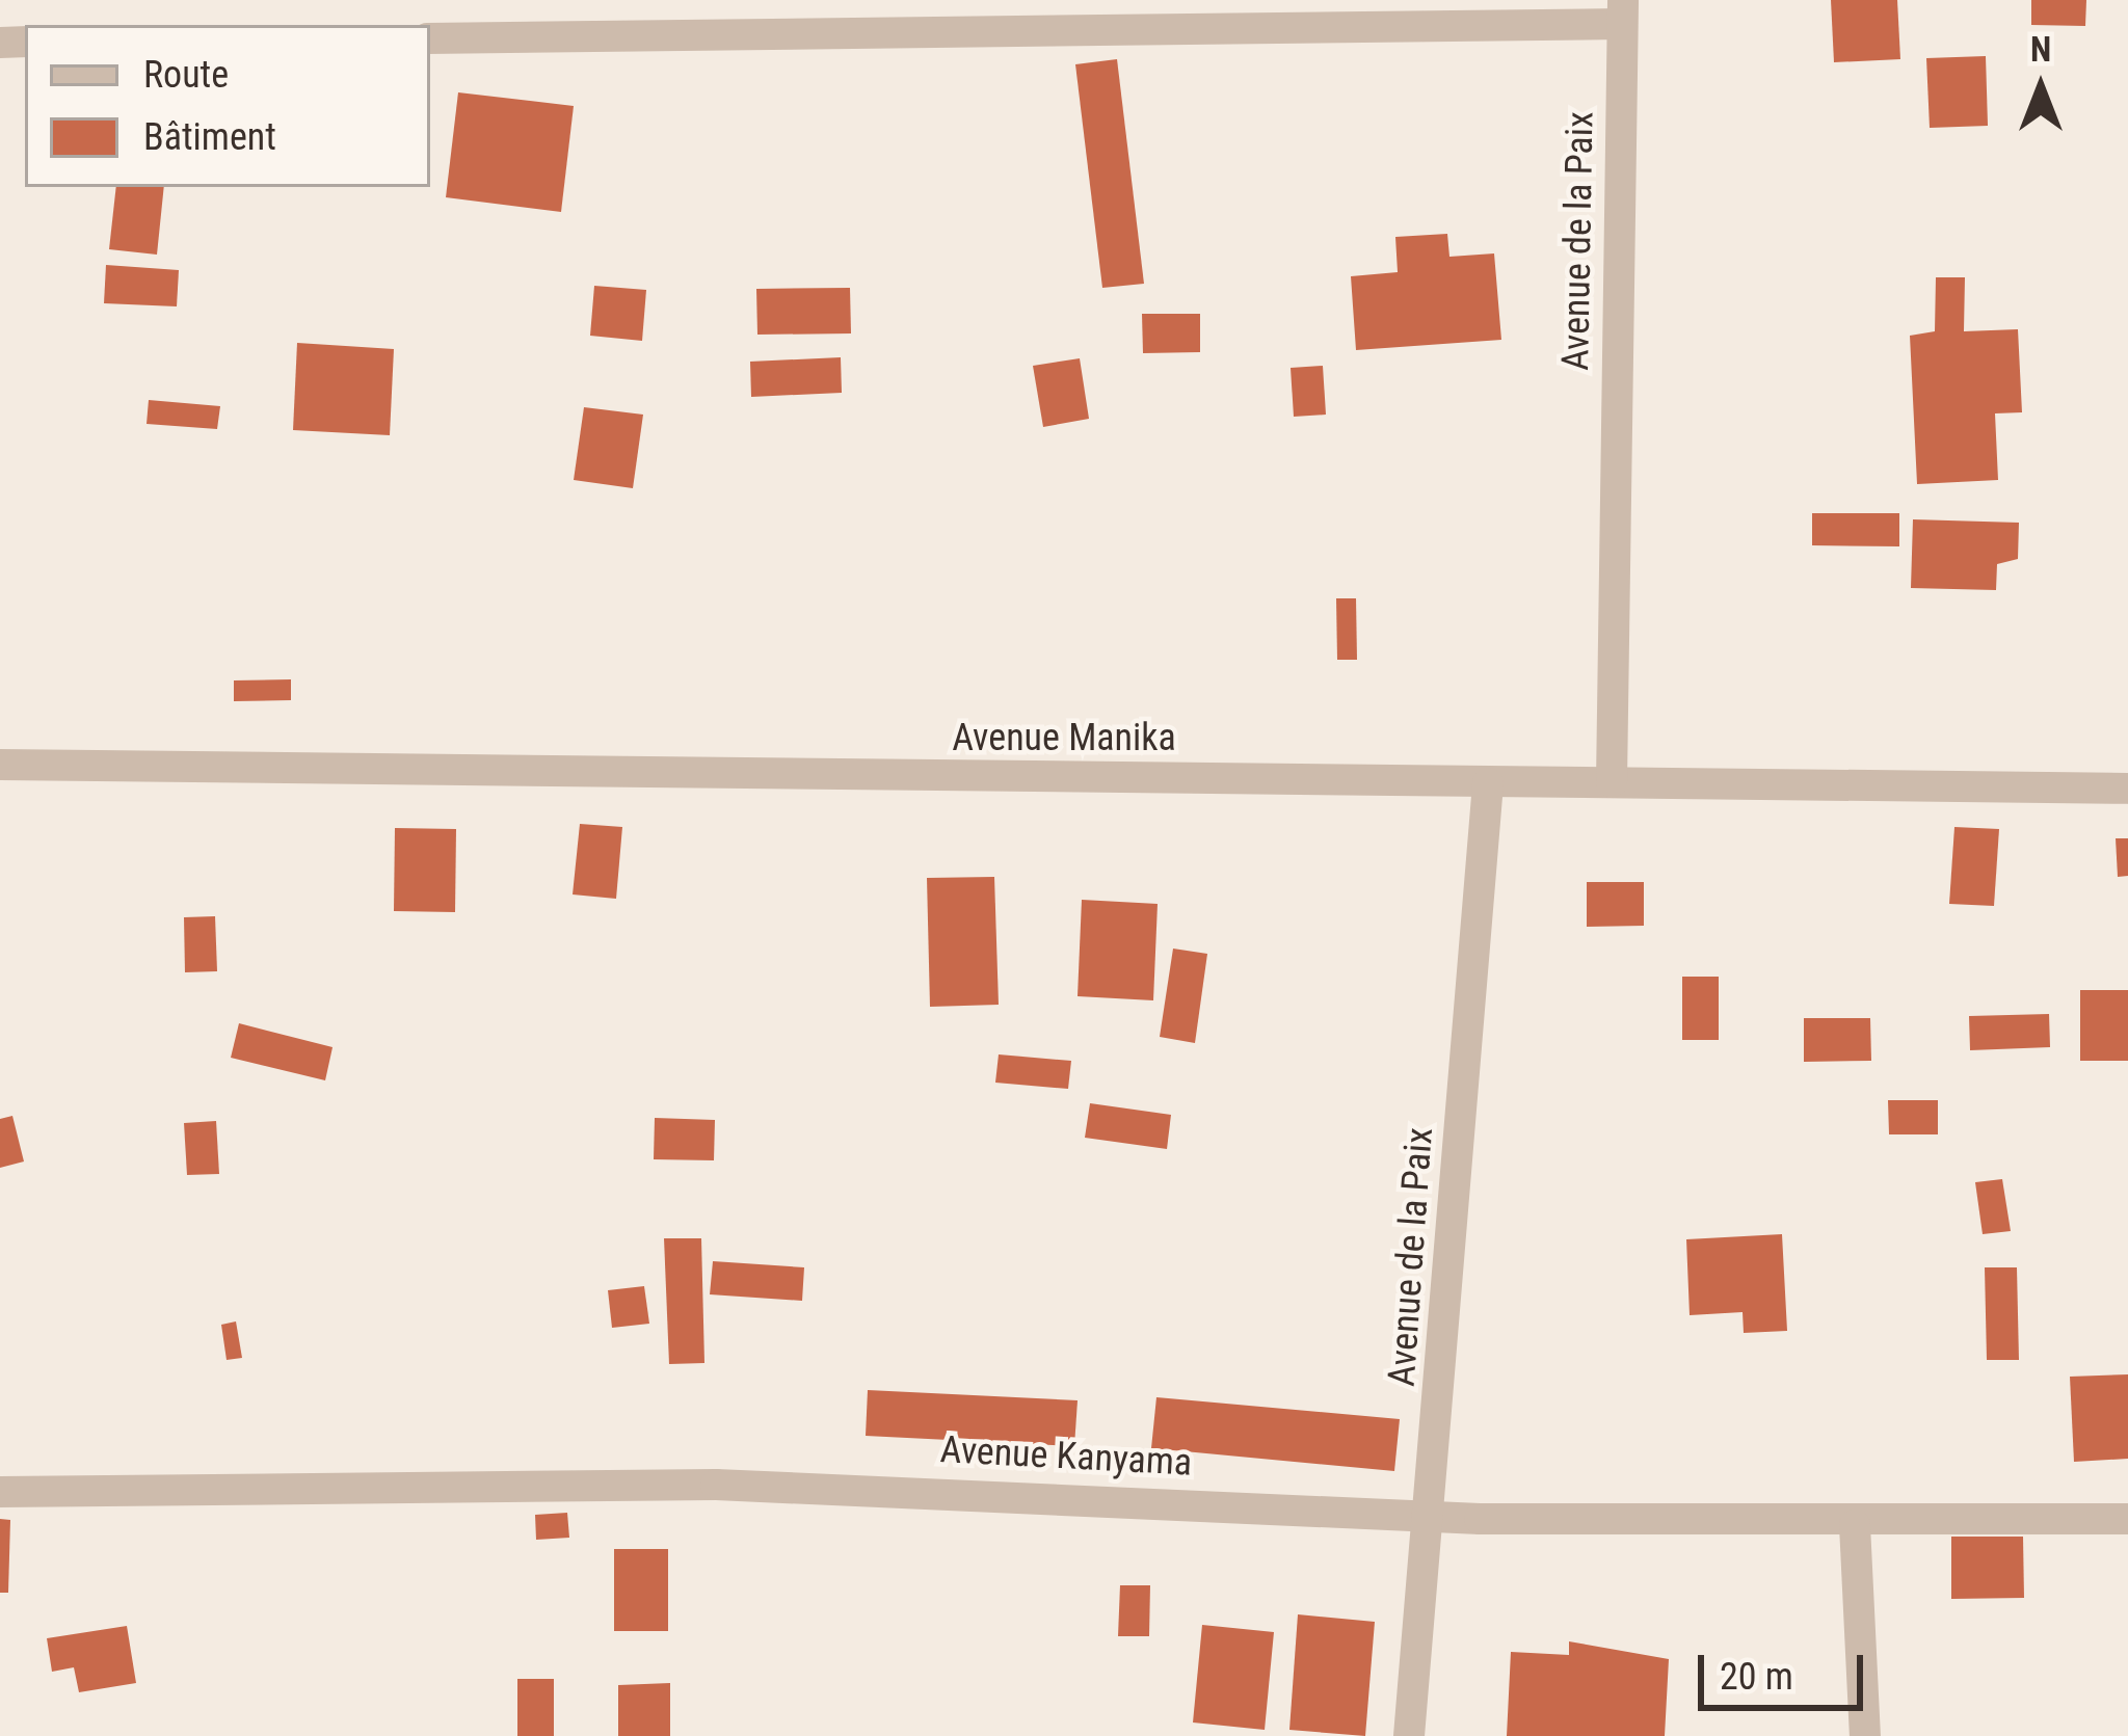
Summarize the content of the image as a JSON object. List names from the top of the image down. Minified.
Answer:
{"streets":{"street":["Avenue de la Paix","Avenue Manika","Avenue Kanyama"]},"crossings":[["Avenue de la Paix","Avenue Manika"],["Avenue de la Paix","Avenue Kanyama"]],"legend":["Route","Bâtiment"],"scale_bar":"20 m","north":"top"}
